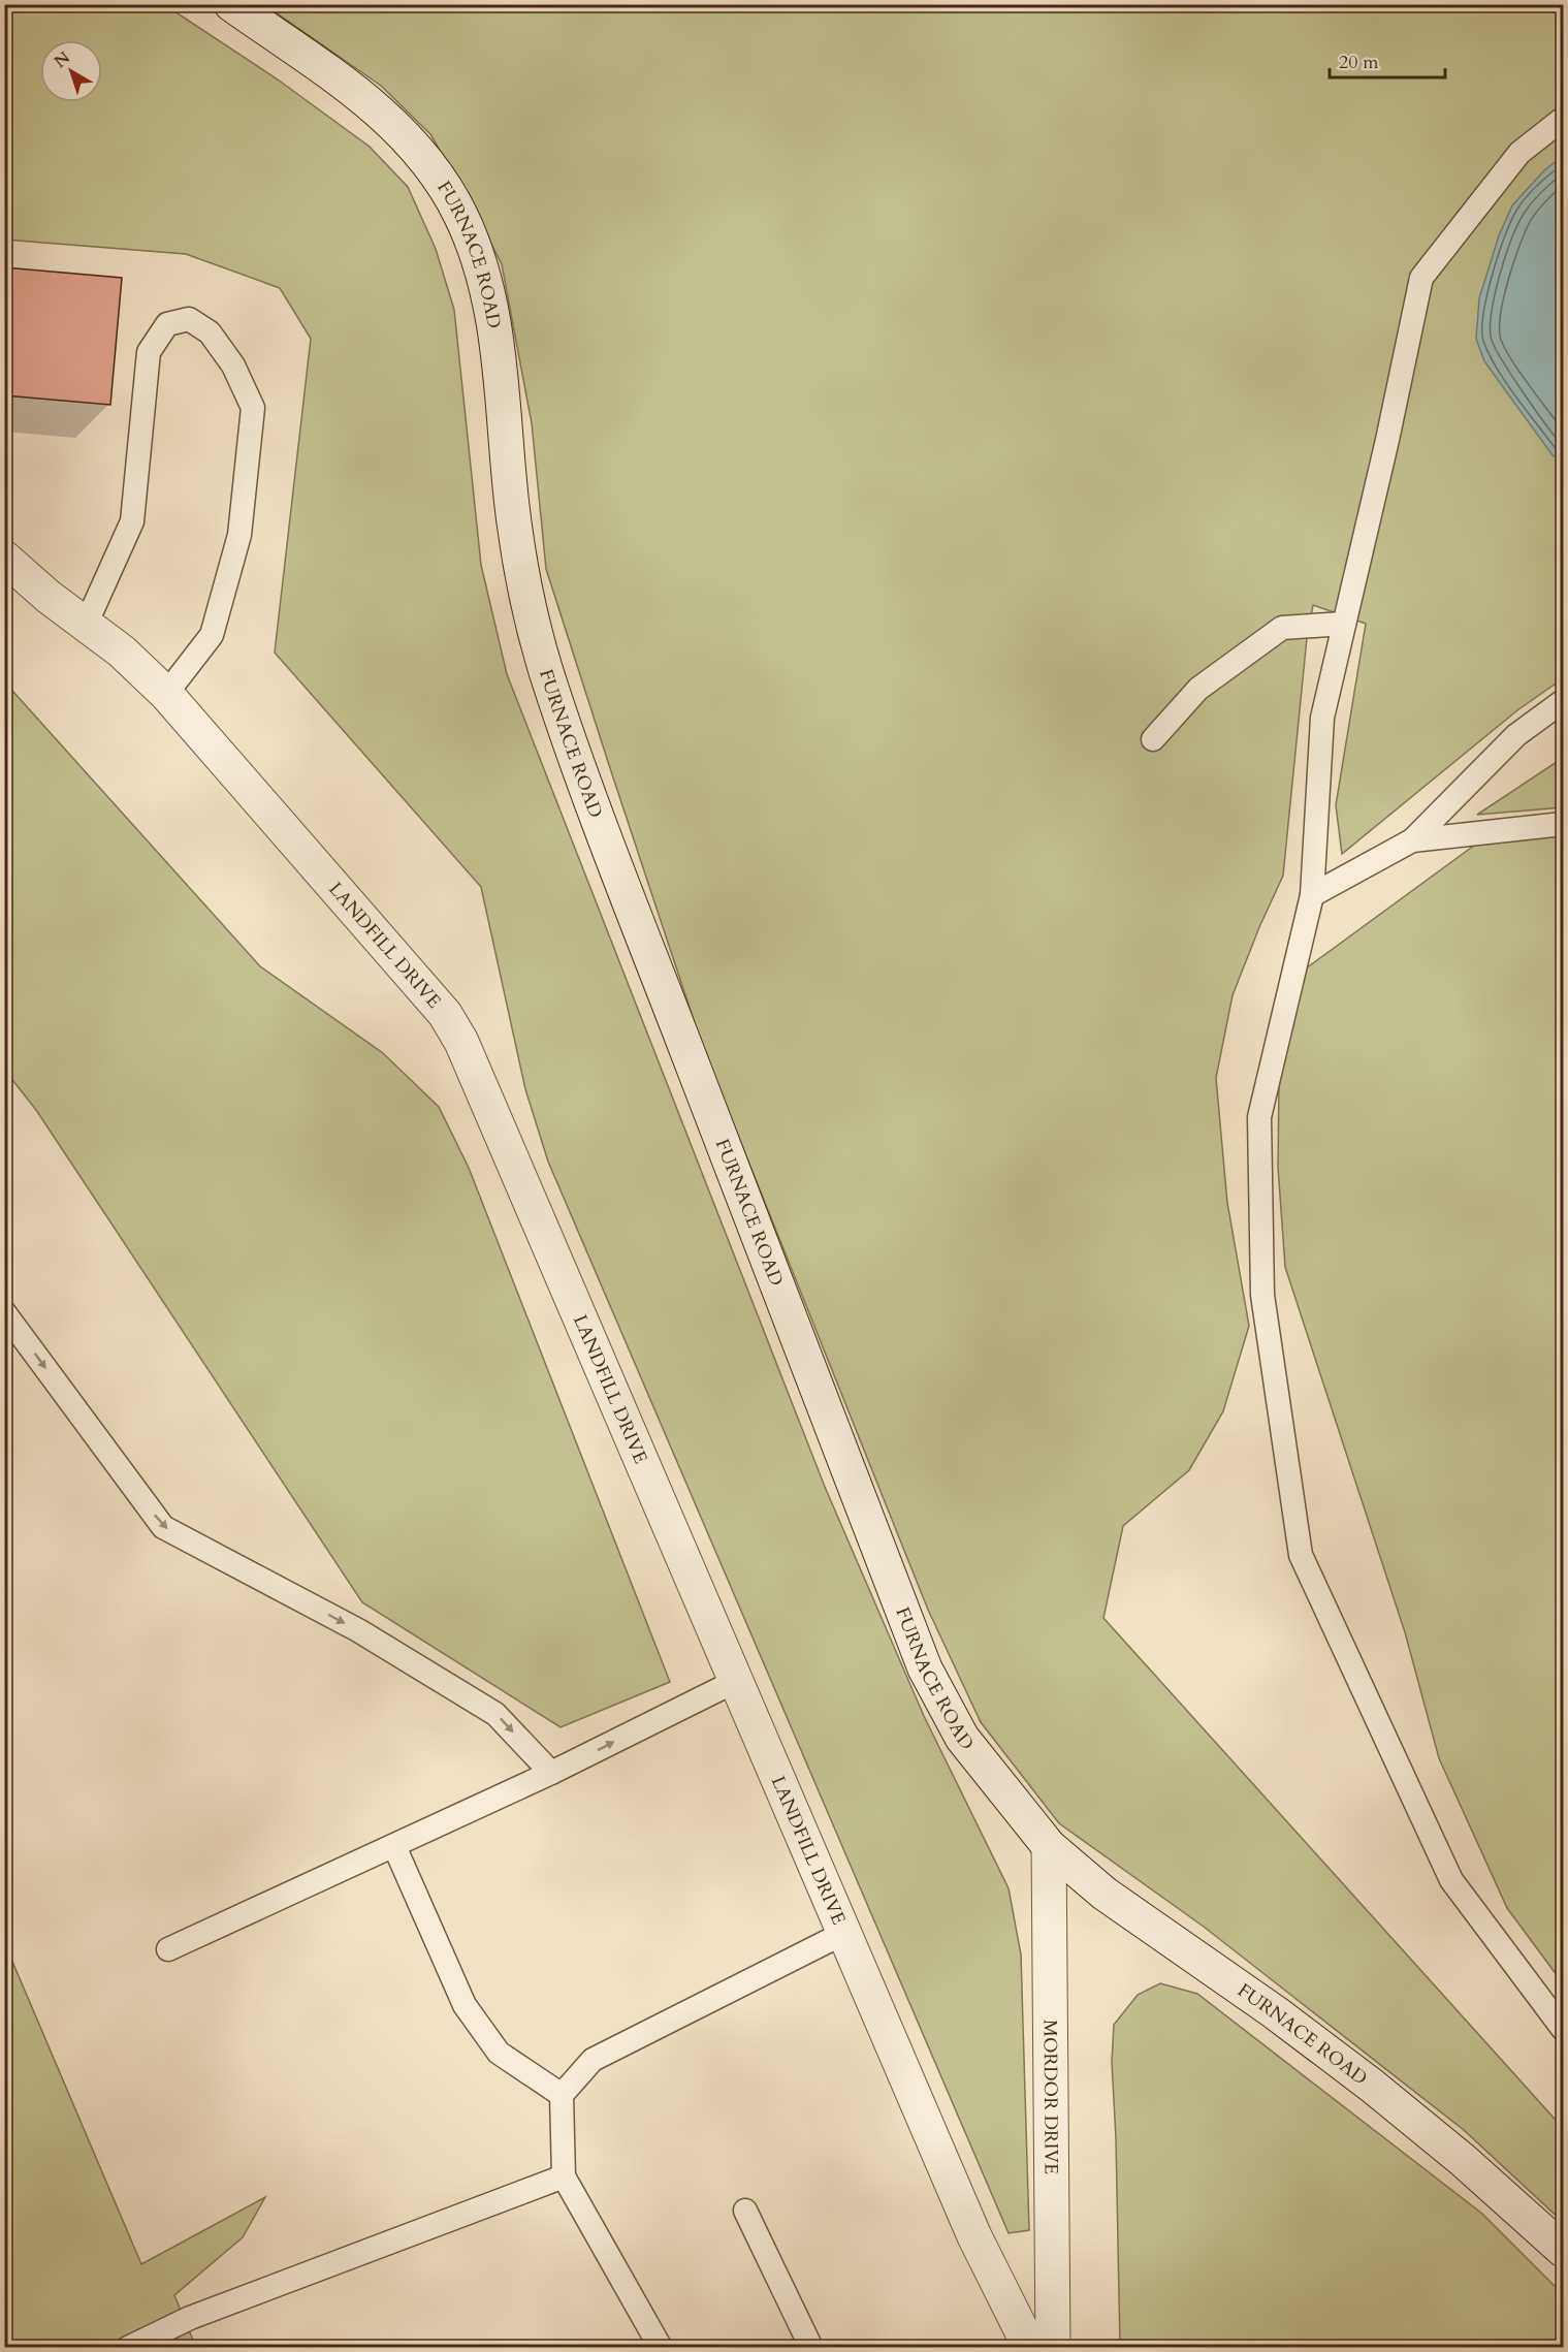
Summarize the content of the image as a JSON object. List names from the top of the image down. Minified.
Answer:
{"streets":{"main road":["FURNACE ROAD","LANDFILL DRIVE","MORDOR DRIVE"]},"crossings":[["FURNACE ROAD","MORDOR DRIVE"]],"scale_bar":"20 m","north":"top left"}
